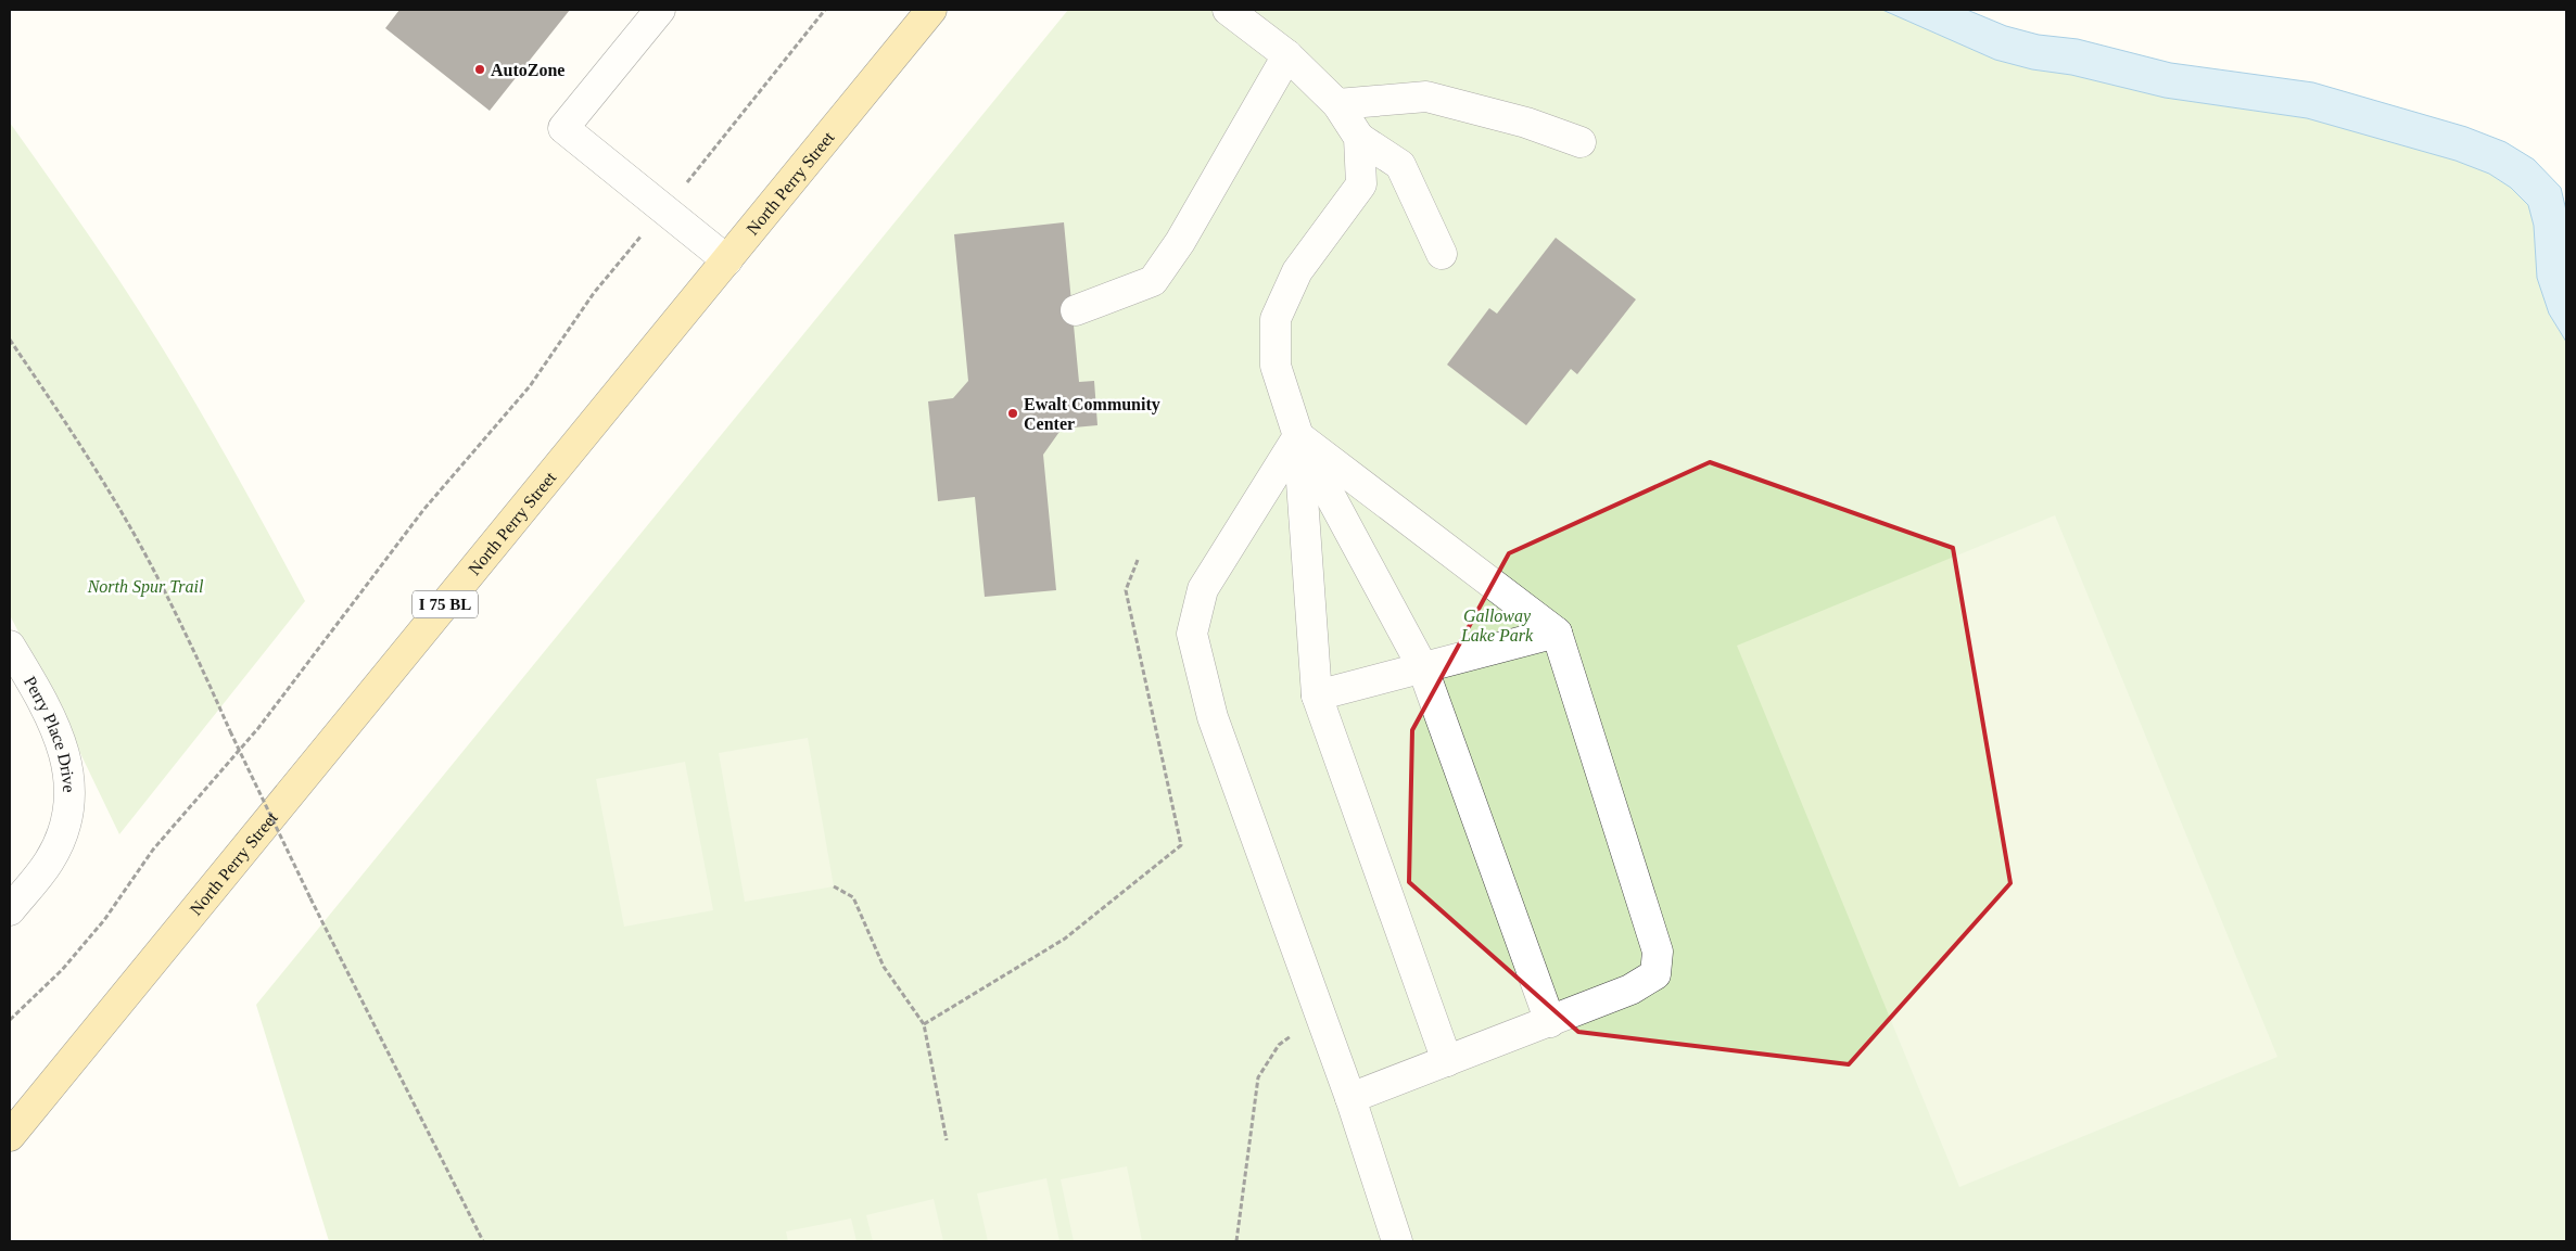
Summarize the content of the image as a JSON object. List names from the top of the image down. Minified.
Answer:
{"streets":{"main road":["North Perry Street","I 75 BL"],"street":["Perry Place Drive"]},"parks":["North Spur Trail","Galloway Lake Park"],"places":["AutoZone","Ewalt Community Center"]}
